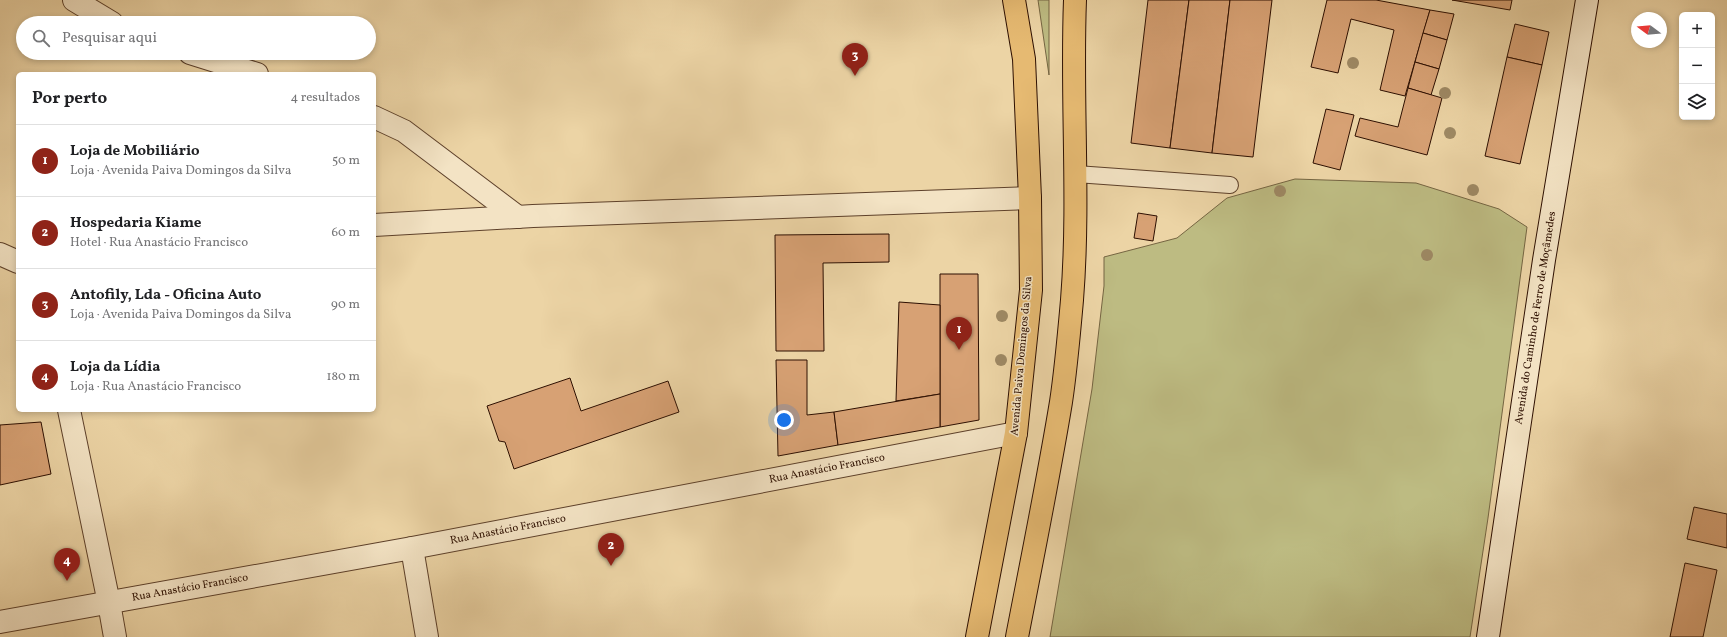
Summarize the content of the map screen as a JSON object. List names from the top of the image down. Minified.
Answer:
{"streets":{"main road":["Avenida Paiva Domingos da Silva"],"street":["Avenida do Caminho de Ferro de Moçâmedes","Rua Anastácio Francisco"]},"crossings":[["Avenida Paiva Domingos da Silva","Rua Anastácio Francisco"]],"north":"left","page":{"map_buttons":["+","−"],"search":"Pesquisar aqui","pins":["3","1","2","4"],"heading":["Por perto","4 resultados"],"list":[{"mark":"1","name":"Loja de Mobiliário","note":"Loja · Avenida Paiva Domingos da Silva","value":"50 m"},{"mark":"2","name":"Hospedaria Kiame","note":"Hotel · Rua Anastácio Francisco","value":"60 m"},{"mark":"3","name":"Antofily, Lda - Oficina Auto","note":"Loja · Avenida Paiva Domingos da Silva","value":"90 m"},{"mark":"4","name":"Loja da Lídia","note":"Loja · Rua Anastácio Francisco","value":"180 m"}]}}
